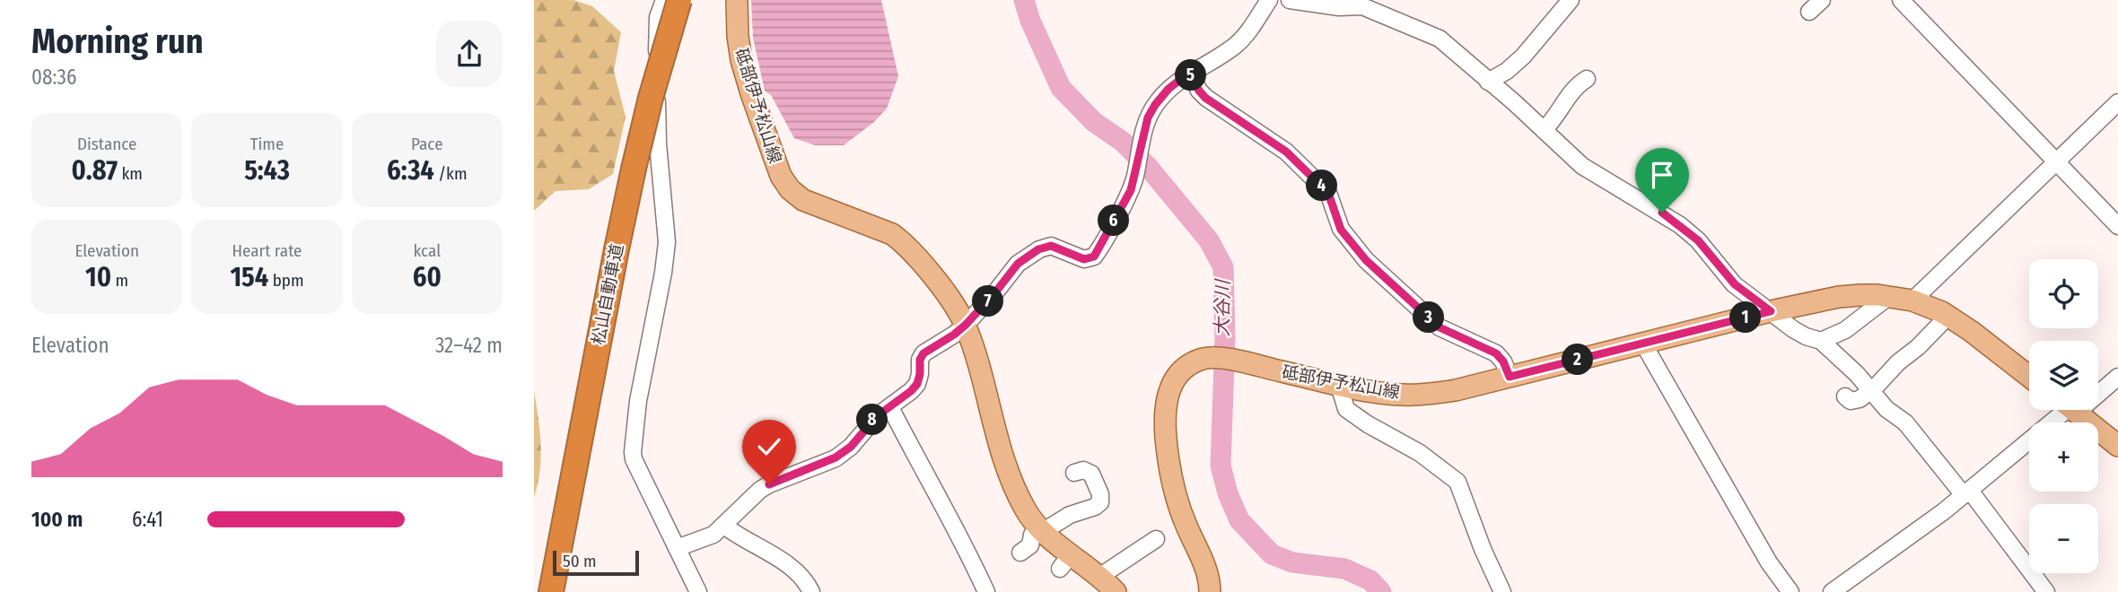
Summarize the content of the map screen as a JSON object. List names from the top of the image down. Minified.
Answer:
{"streets":{"highway":["松山自動車道"],"main road":["砥部伊予松山線"]},"water":["大谷川"],"scale_bar":"50 m","page":{"heading":["Morning run","08:36"],"pins":["5","4","6","7","1","3","2","8"],"stats":[["Distance","0.87 km"],["Time","5:43"],["Pace","6:34 /km"],["Elevation","10 m"],["Heart rate","154 bpm"],["kcal","60"]],"map_buttons":["+","−"],"chart":["Elevation","32–42 m"],"list":[{"name":"100 m","note":"6:41"}],"scale":"50 m"}}
